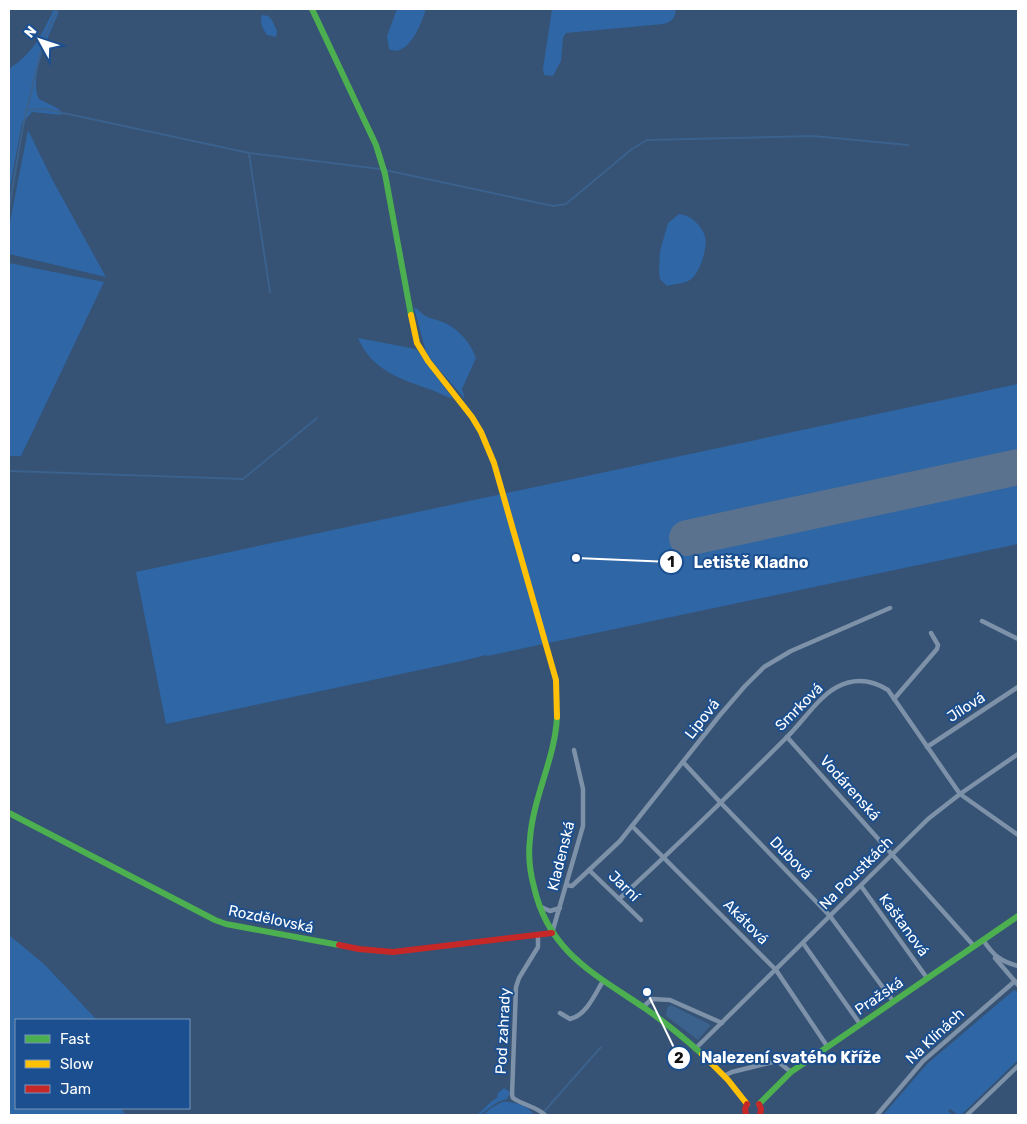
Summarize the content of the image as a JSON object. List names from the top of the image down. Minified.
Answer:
{"streets":{"street":["Smrková","Jílová","Lipová","Vodárenská","Kladenská","Dubová","Na Poustkách","Jarní","Rozdělovská","Akátová","Kaštanová","Pražská","Pod zahrady","Na Klínách"]},"crossings":[["Smrková","Jílová"],["Smrková","Vodárenská"],["Smrková","Dubová"],["Smrková","Na Poustkách"],["Smrková","Jarní"],["Smrková","Akátová"],["Lipová","Kladenská"],["Lipová","Dubová"],["Lipová","Jarní"],["Lipová","Akátová"],["Vodárenská","Na Poustkách"],["Vodárenská","Pražská"],["Kladenská","Rozdělovská"],["Dubová","Na Poustkách"],["Dubová","Pražská"],["Na Poustkách","Akátová"],["Na Poustkách","Kaštanová"],["Rozdělovská","Pod zahrady"],["Akátová","Pražská"],["Kaštanová","Pražská"]],"places":["Letiště Kladno","Nalezení svatého Kříže"],"legend":["Fast","Slow","Jam"],"north":"top left"}
